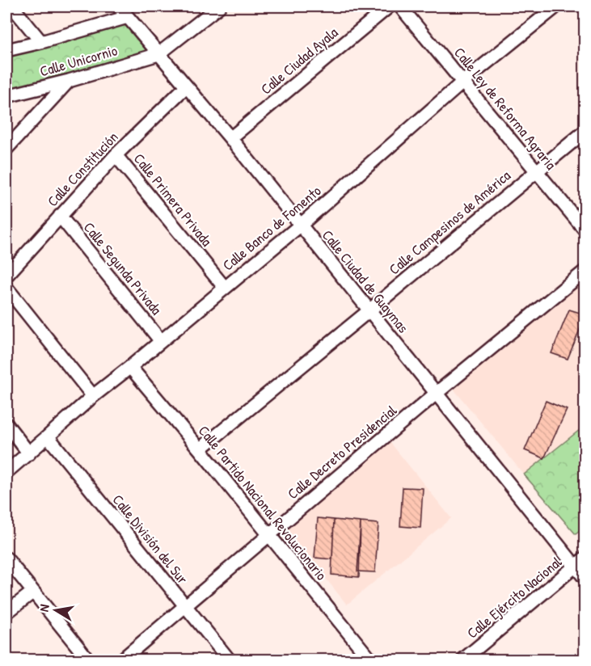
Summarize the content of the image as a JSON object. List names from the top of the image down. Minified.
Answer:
{"streets":{"street":["Calle Unicornio","Calle Ciudad Ayala","Calle Ley de Reforma Agraria","Calle Constitución","Calle Primera Privada","Calle Campesinos de América","Calle Banco de Fomento","Calle Segunda Privada","Calle Ciudad de Guaymas","Calle Decreto Presidencial","Calle Partido Nacional Revolucionario","Calle División del Sur","Calle Ejército Nacional"]},"crossings":[["Calle Unicornio","Calle Ciudad de Guaymas"],["Calle Ciudad Ayala","Calle Ciudad de Guaymas"],["Calle Ley de Reforma Agraria","Calle Campesinos de América"],["Calle Ley de Reforma Agraria","Calle Banco de Fomento"],["Calle Constitución","Calle Primera Privada"],["Calle Constitución","Calle Segunda Privada"],["Calle Constitución","Calle Ciudad de Guaymas"],["Calle Primera Privada","Calle Banco de Fomento"],["Calle Campesinos de América","Calle Ciudad de Guaymas"],["Calle Campesinos de América","Calle Partido Nacional Revolucionario"],["Calle Banco de Fomento","Calle Segunda Privada"],["Calle Banco de Fomento","Calle Ciudad de Guaymas"],["Calle Banco de Fomento","Calle Partido Nacional Revolucionario"],["Calle Banco de Fomento","Calle División del Sur"],["Calle Ciudad de Guaymas","Calle Decreto Presidencial"],["Calle Ciudad de Guaymas","Calle Ejército Nacional"],["Calle Decreto Presidencial","Calle Partido Nacional Revolucionario"],["Calle Decreto Presidencial","Calle División del Sur"]],"north":"left"}
